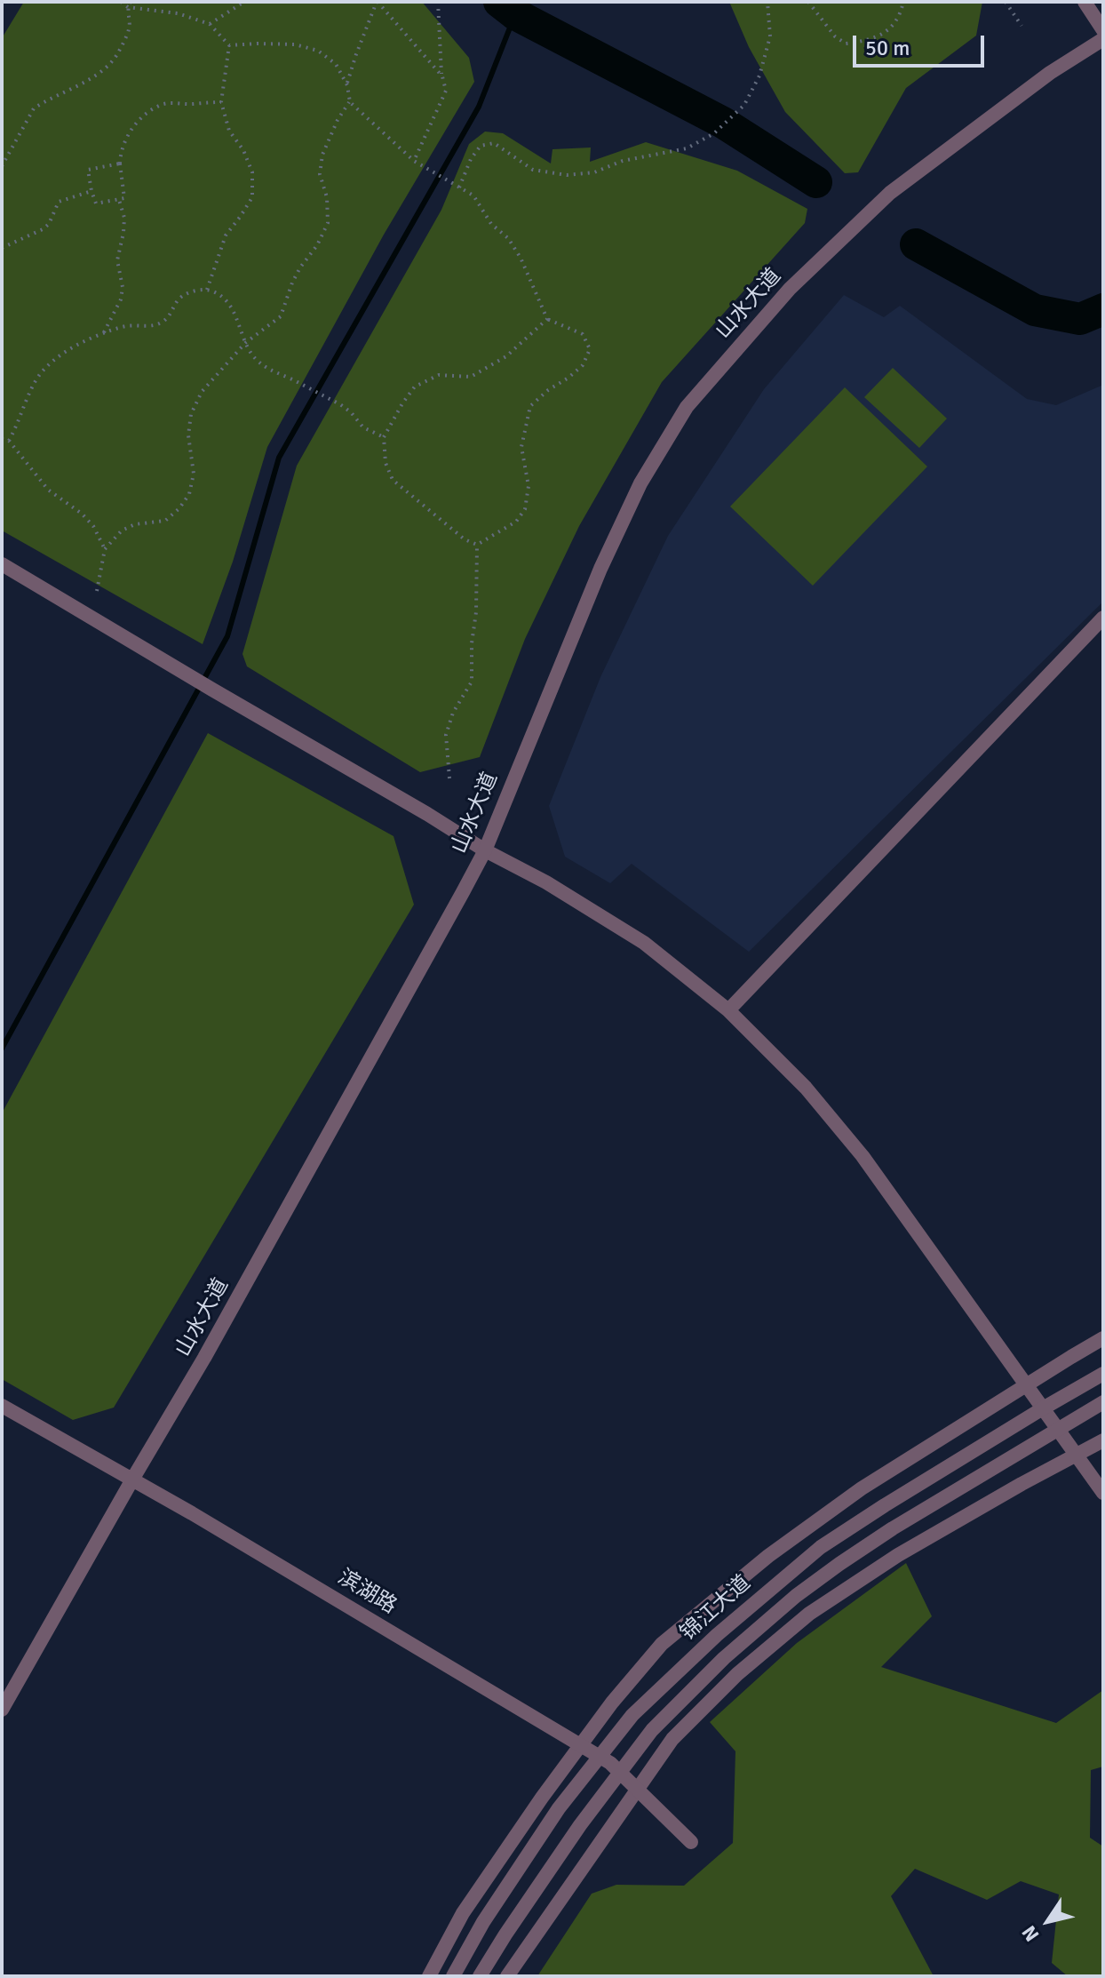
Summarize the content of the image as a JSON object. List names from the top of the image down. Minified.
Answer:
{"streets":{"street":["山水大道","滨湖路","锦江大道"]},"crossings":[["山水大道","滨湖路"],["滨湖路","锦江大道"]],"scale_bar":"50 m","north":"bottom left"}
